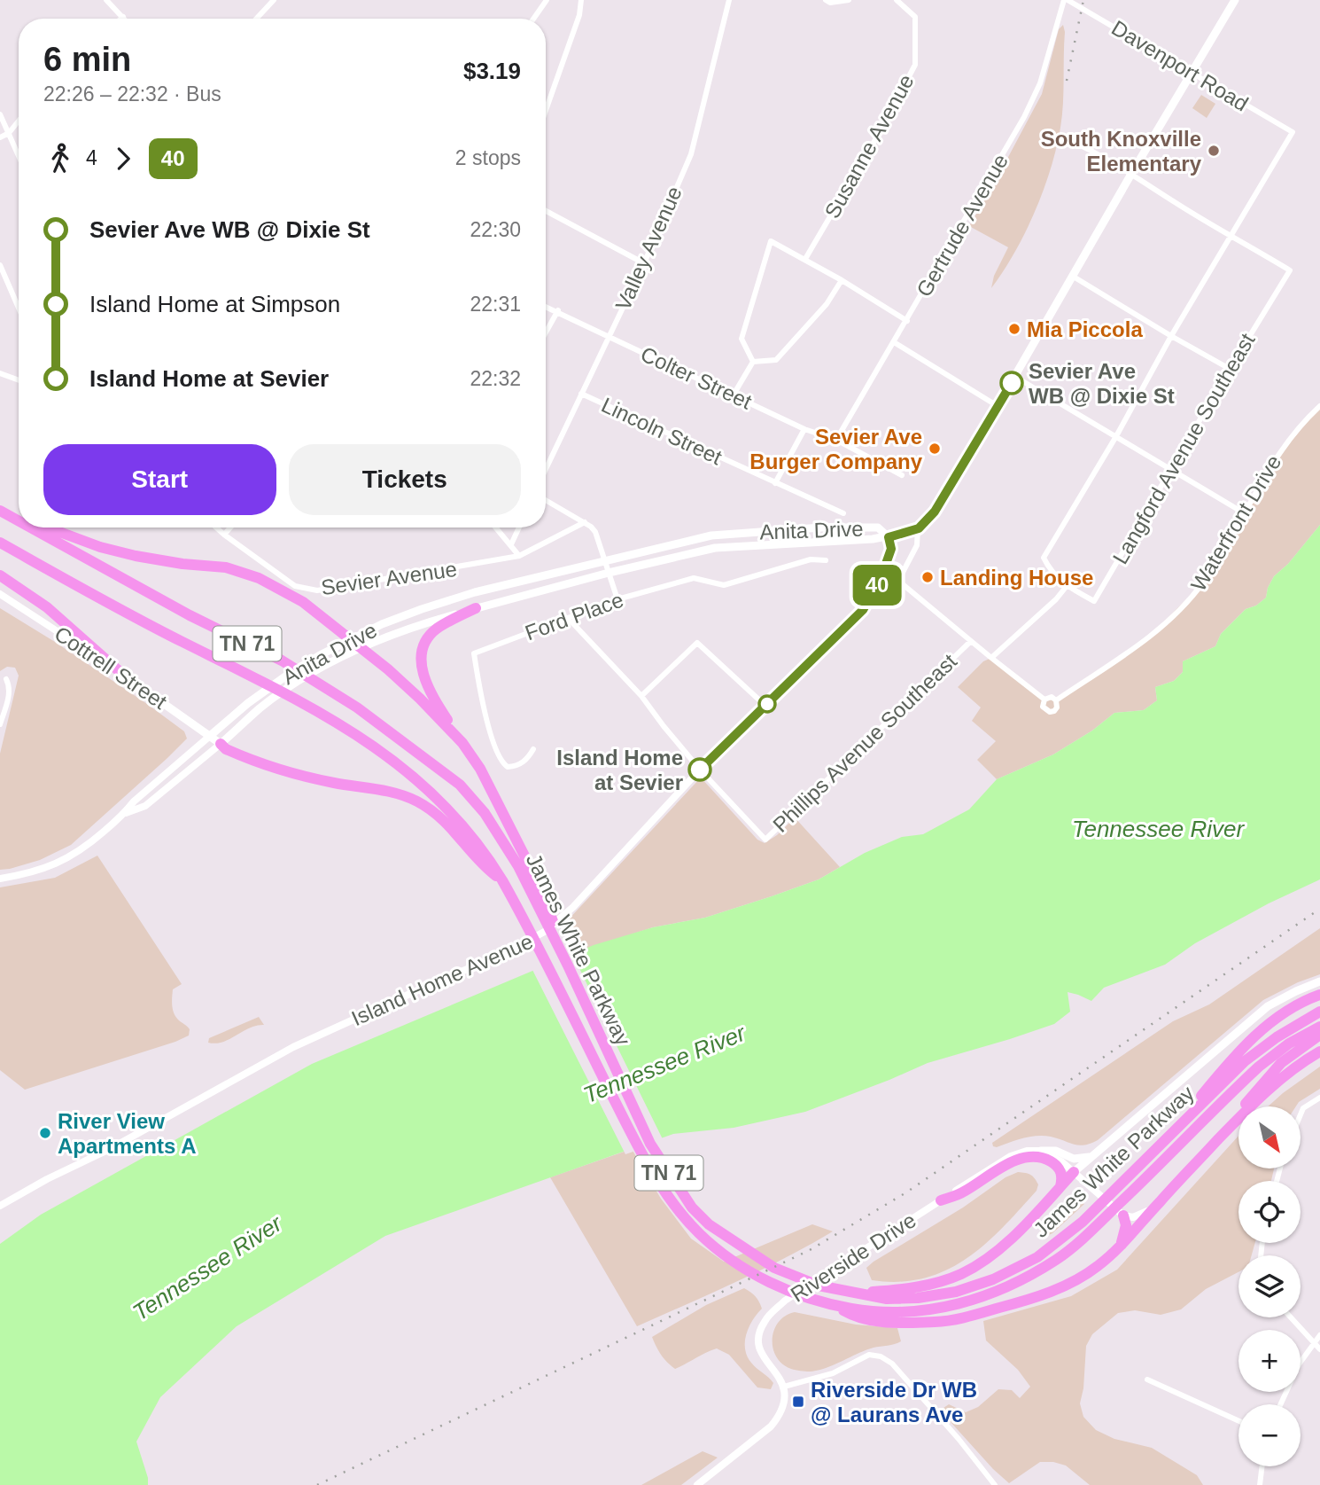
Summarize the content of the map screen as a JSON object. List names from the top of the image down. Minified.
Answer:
{"streets":{"highway":["TN 71","James White Parkway"],"main road":["Anita Drive","Cottrell Street"],"street":["Davenport Road","Susanne Avenue","Gertrude Avenue","Valley Avenue","Colter Street","Lincoln Street","Langford Avenue Southeast","Waterfront Drive","Sevier Avenue","Ford Place","Phillips Avenue Southeast","Island Home Avenue","Riverside Drive"]},"crossings":[["Davenport Road","Gertrude Avenue"],["Davenport Road","Langford Avenue Southeast"],["Gertrude Avenue","Colter Street"],["Valley Avenue","Colter Street"],["Valley Avenue","Lincoln Street"],["Langford Avenue Southeast","Phillips Avenue Southeast"],["Waterfront Drive","Phillips Avenue Southeast"],["Anita Drive","Cottrell Street"],["Anita Drive","Island Home Avenue"],["Phillips Avenue Southeast","Island Home Avenue"]],"water":["Tennessee River"],"places":{"other":["South Knoxville Elementary","Mia Piccola","Sevier Ave WB @ Dixie St","Sevier Ave Burger Company","Landing House","Island Home at Sevier","River View Apartments A"],"transit":["Riverside Dr WB @ Laurans Ave"]},"lines":["bus line 40"],"north":"bottom right","page":{"on_map":"40","heading":["6 min","22:26 – 22:32 · Bus","$3.19"],"legs":["4","40","2 stops"],"list":[{"name":"Sevier Ave WB @ Dixie St","value":"22:30"},{"name":"Island Home at Simpson","value":"22:31"},{"name":"Island Home at Sevier","value":"22:32"}],"buttons":["Start","Tickets"],"map_buttons":["+","−"]}}
